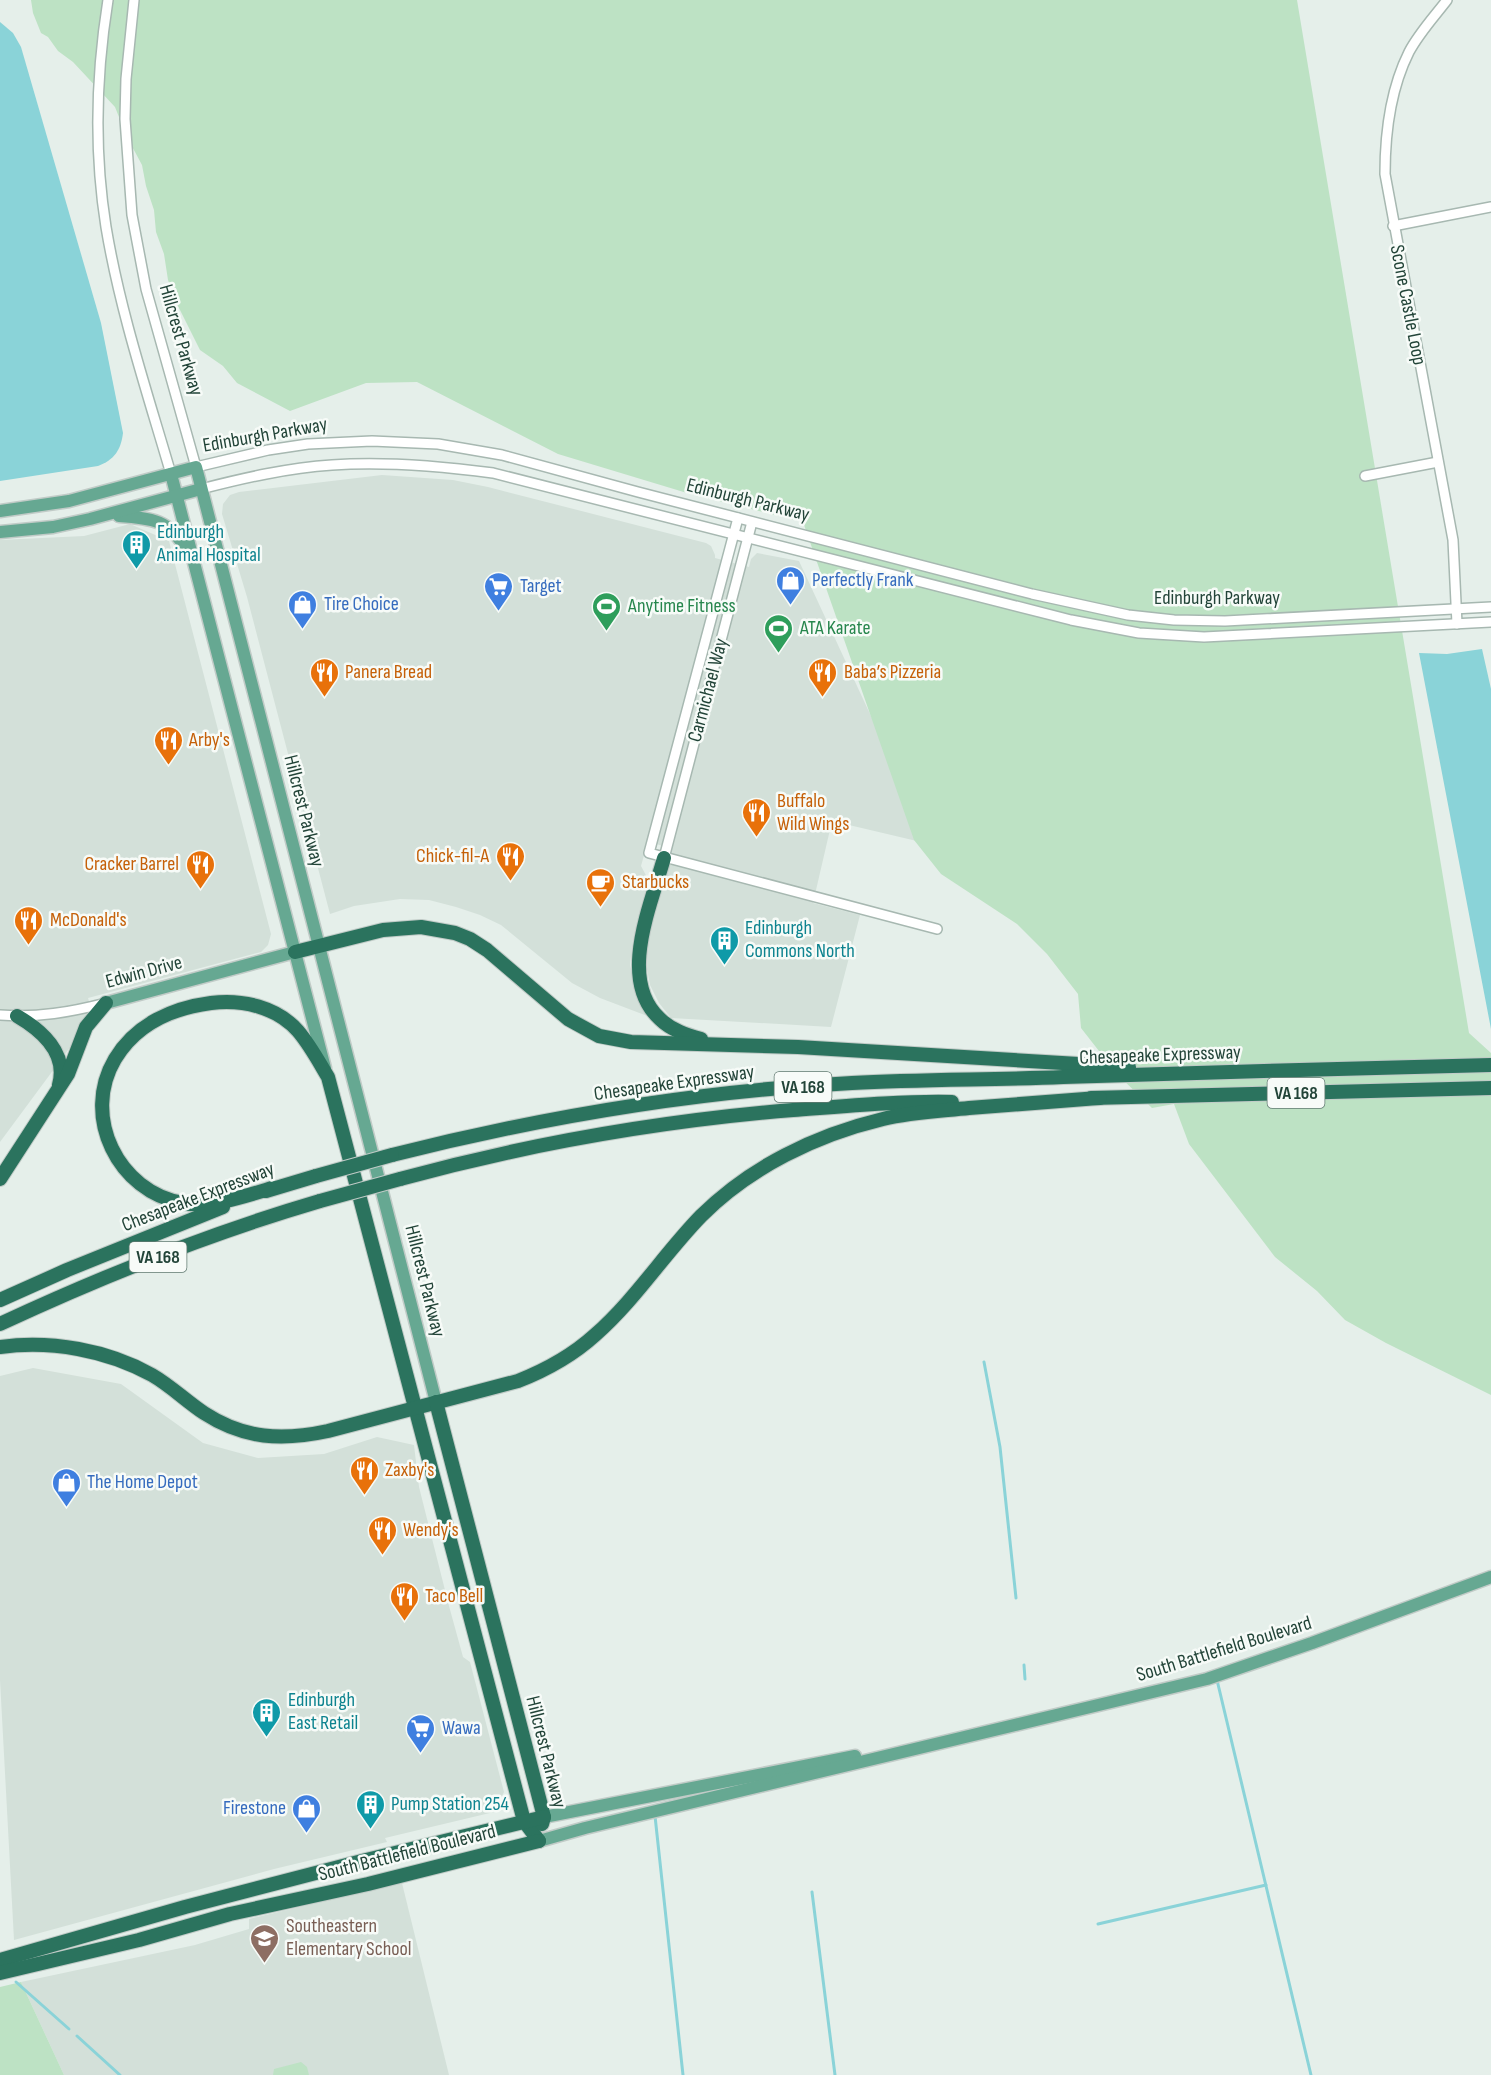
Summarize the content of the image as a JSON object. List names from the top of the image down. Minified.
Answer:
{"streets":{"highway":["Hillcrest Parkway","Chesapeake Expressway","VA 168","South Battlefield Boulevard"],"main road":["Edinburgh Parkway","Edwin Drive"],"street":["Scone Castle Loop","Carmichael Way"]},"crossings":[["Scone Castle Loop","Edinburgh Parkway"],["Hillcrest Parkway","Edinburgh Parkway"],["Hillcrest Parkway","Edwin Drive"],["Hillcrest Parkway","South Battlefield Boulevard"],["Edinburgh Parkway","Carmichael Way"]],"places":{"building":["Edinburgh Animal Hospital","Edinburgh Commons North","Edinburgh East Retail","Pump Station 254"],"shop":["Perfectly Frank","Tire Choice","The Home Depot","Firestone"],"supermarket":["Target","Wawa"],"sports":["Anytime Fitness","ATA Karate"],"restaurant":["Panera Bread","Baba’s Pizzeria","Arby's","Buffalo Wild Wings","Chick-fil-A","Cracker Barrel","McDonald's","Zaxby's","Wendy's","Taco Bell"],"cafe":["Starbucks"],"school or university":["Southeastern Elementary School"]}}
